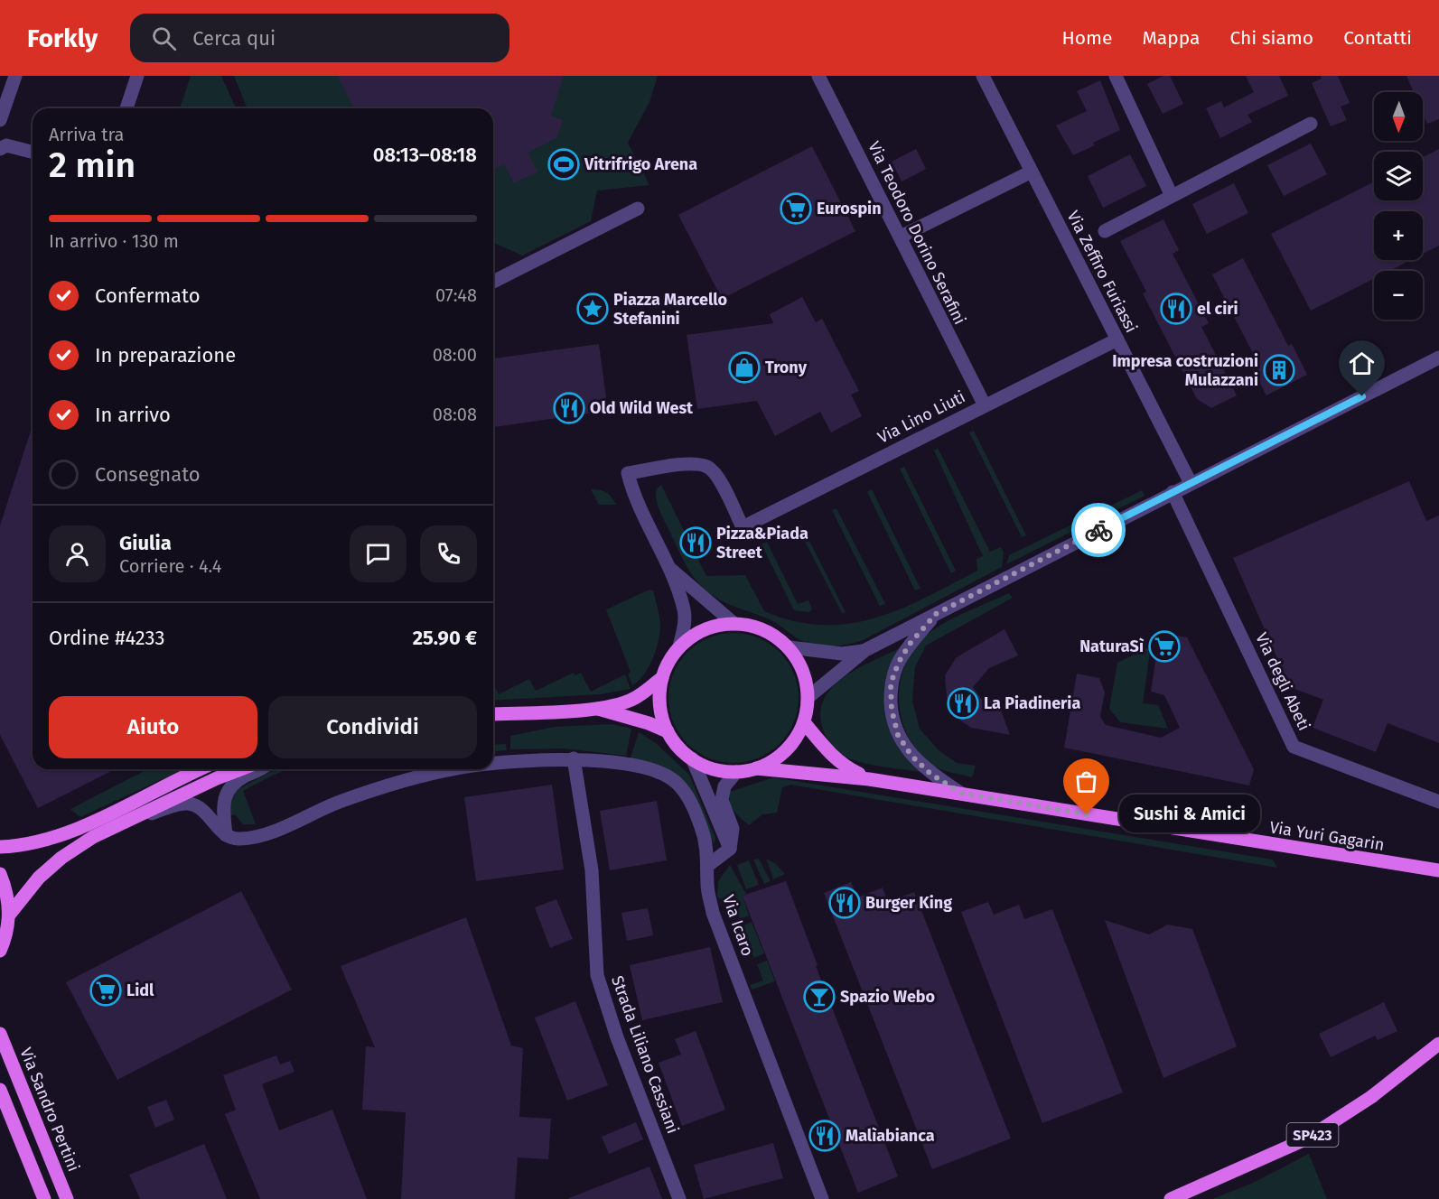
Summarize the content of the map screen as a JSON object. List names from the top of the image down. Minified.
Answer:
{"streets":{"main road":["Via Yuri Gagarin","Via Sandro Pertini","SP423"],"street":["Via Teodoro Dorino Serafini","Via Zeffiro Furiassi","Via Lino Liuti","Via degli Abeti","Via Icaro","Strada Liliano Cassiani"]},"crossings":[["Via Teodoro Dorino Serafini","Via Lino Liuti"],["Via Zeffiro Furiassi","Via Lino Liuti"],["Via Icaro","Strada Liliano Cassiani"]],"places":{"sports":["Vitrifrigo Arena"],"supermarket":["Eurospin","NaturaSì","Lidl"],"place":["Piazza Marcello Stefanini"],"restaurant":["el ciri","Old Wild West","Pizza&Piada Street","La Piadineria","Burger King","Malìabianca"],"shop":["Trony"],"building":["Impresa costruzioni Mulazzani"],"other":["Sushi & Amici"],"bar":["Spazio Webo"]},"north":"bottom","page":{"header":"Forkly","search":"Cerca qui","nav":["Home","Mappa","Chi siamo","Contatti"],"map_buttons":["+","−"],"heading":["2 min","Arriva tra","08:13–08:18"],"panel":["Giulia","Corriere · 4.4","Ordine #4233","25.90 €"],"bar":"In arrivo · 130 m","list":[["Confermato","07:48"],["In preparazione","08:00"],["In arrivo","08:08"],"Consegnato"],"buttons":["Aiuto","Condividi"],"bubble":"Sushi & Amici"}}
